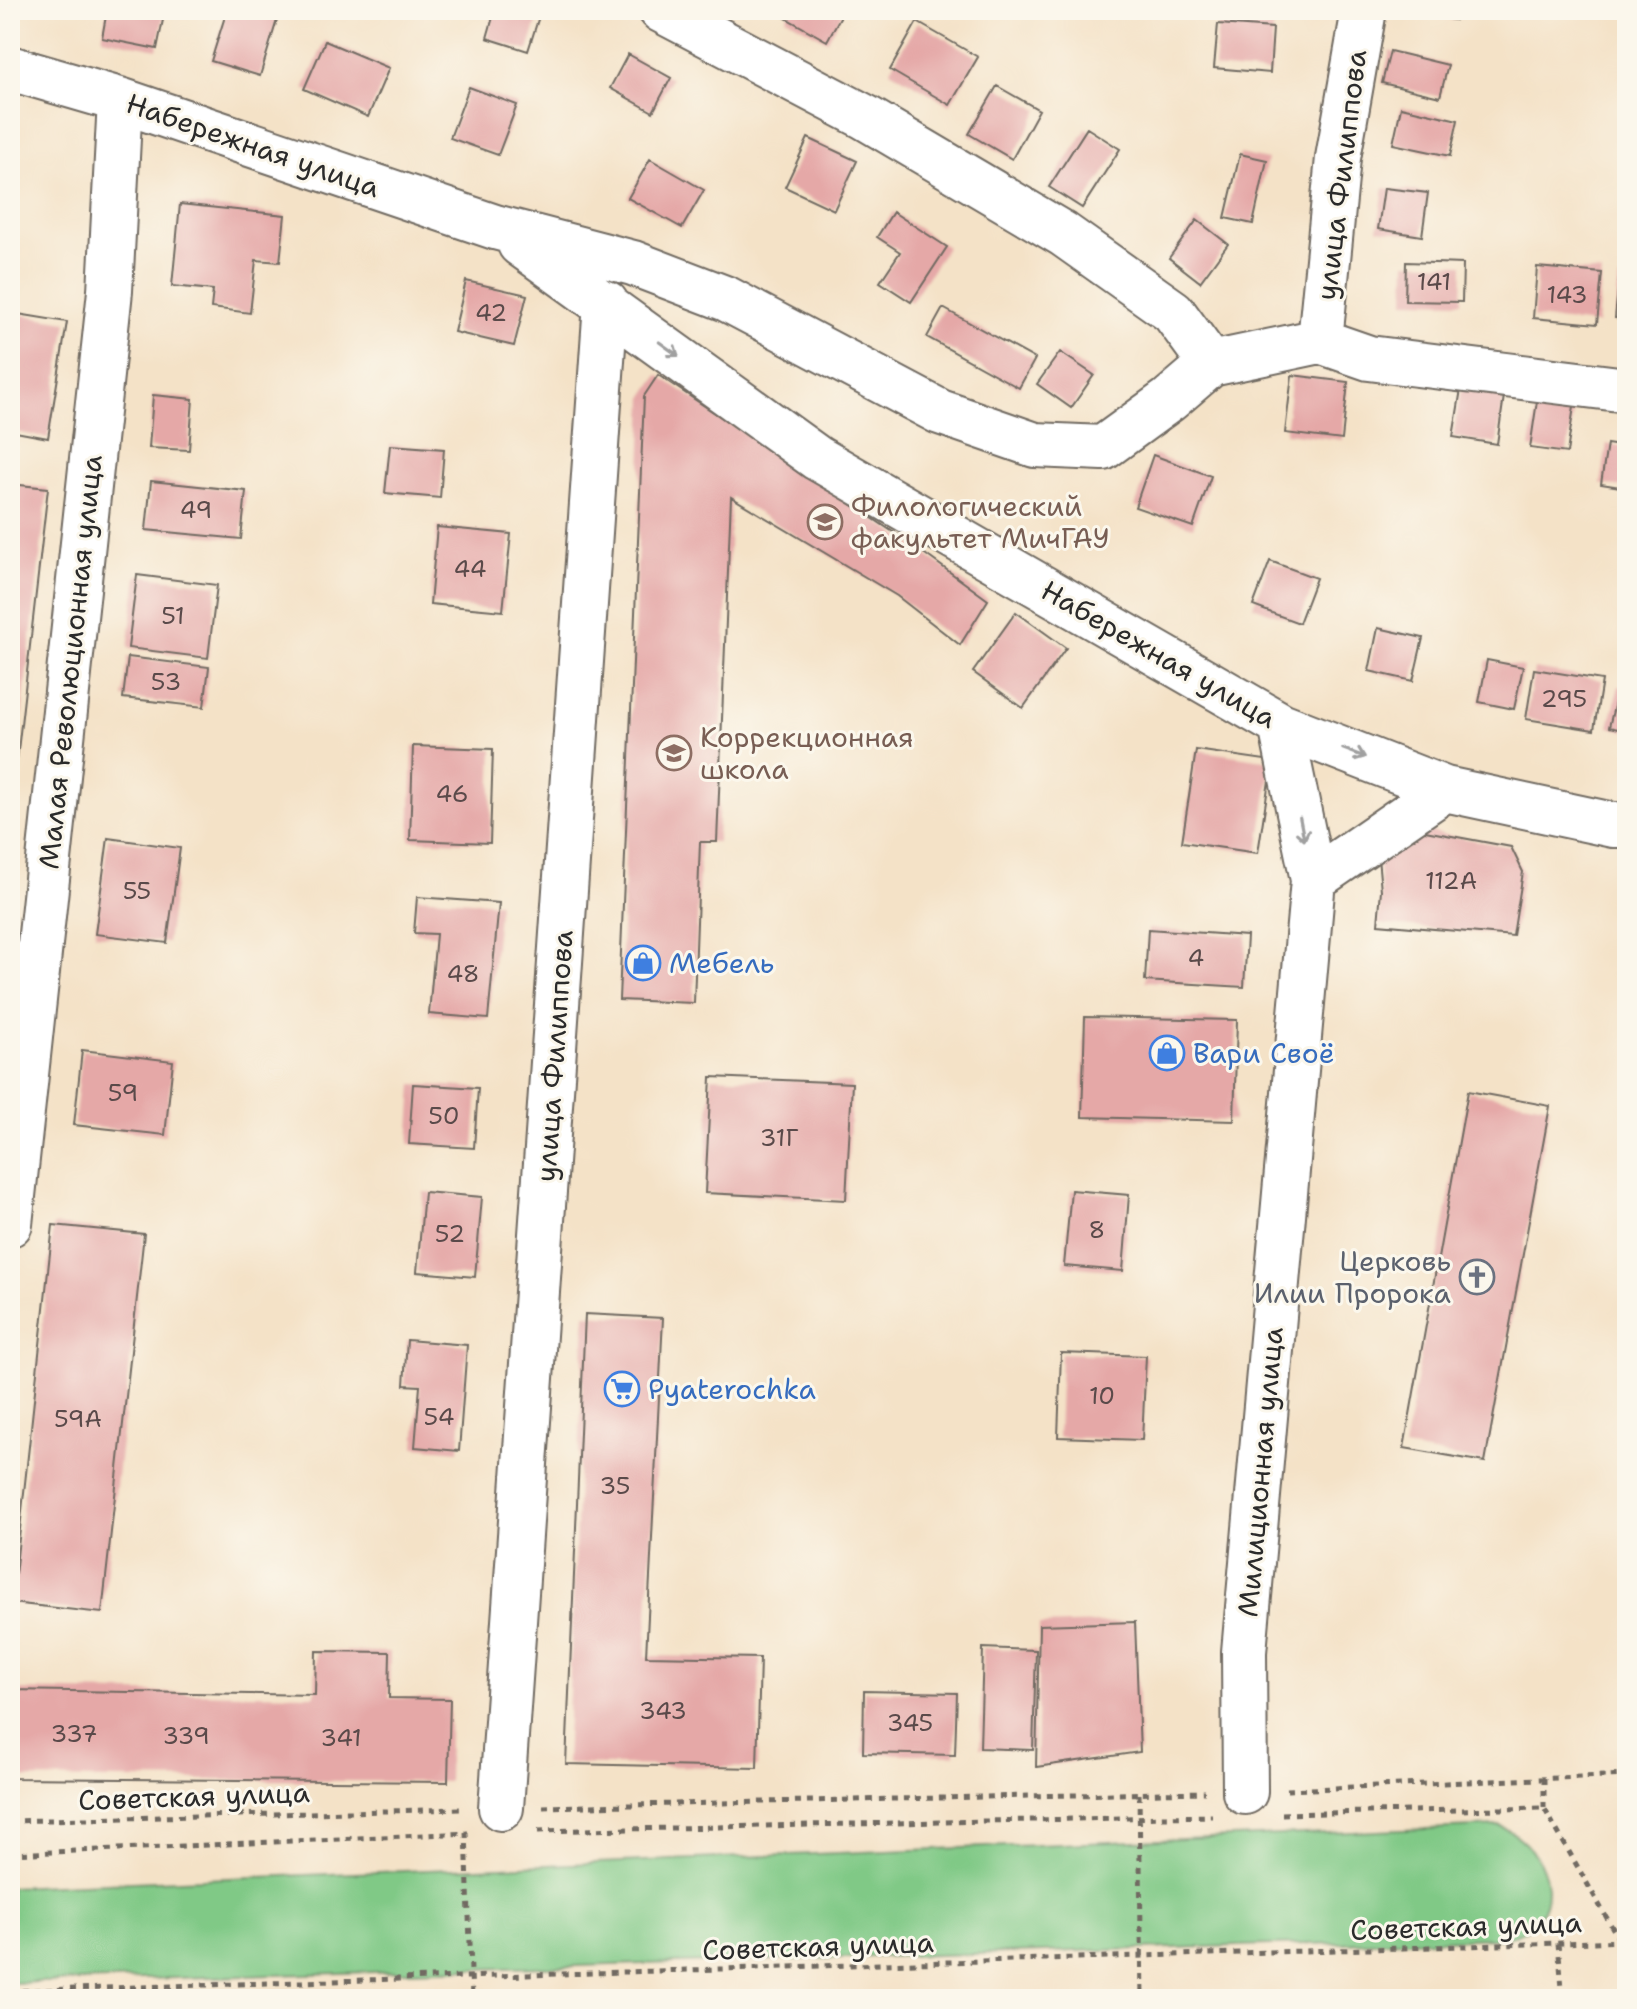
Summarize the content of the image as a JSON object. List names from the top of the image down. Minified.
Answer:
{"streets":{"street":["Набережная улица","улица Филиппова","Малая Революционная улица","Милиционная улица"],"path":["Советская улица"]},"crossings":[["Набережная улица","улица Филиппова"],["Набережная улица","Малая Революционная улица"],["Набережная улица","Милиционная улица"],["улица Филиппова","Советская улица"],["Милиционная улица","Советская улица"]],"places":{"school or university":["Филологический факультет МичГАУ","Коррекционная школа"],"shop":["Мебель","Вари Своё"],"church":["Церковь Илии Пророка"],"supermarket":["Pyaterochka"]},"house_numbers":["141","143","42","49","44","51","53","295","46","112А","55","4","48","59","50","31Г","8","52","10","54","59А","35","343","345","337","339","341"]}
